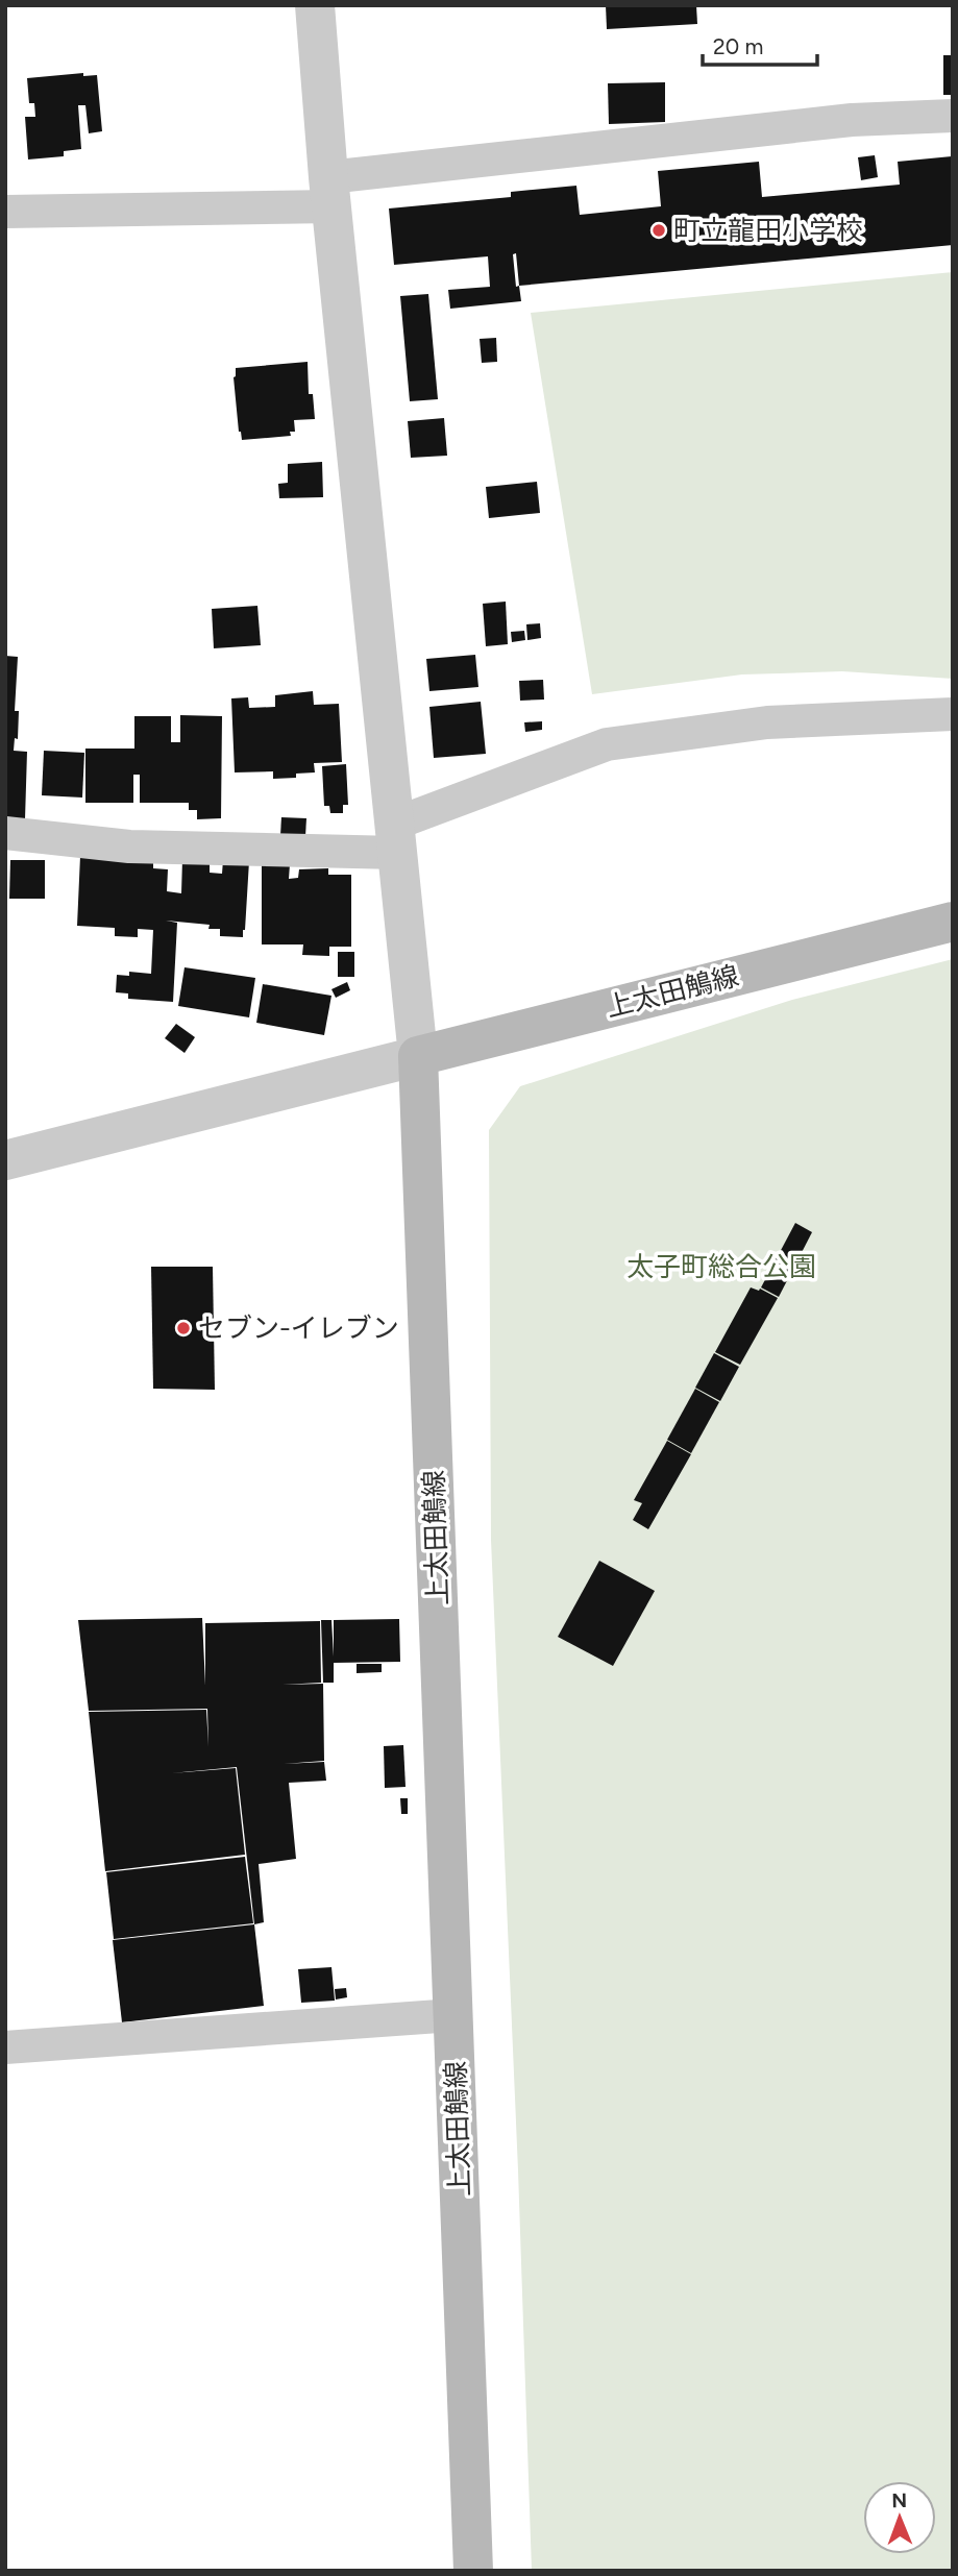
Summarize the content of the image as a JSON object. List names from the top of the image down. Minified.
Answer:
{"streets":{"main road":["上太田鵤線"]},"parks":["太子町総合公園"],"places":["町立龍田小学校","セブン-イレブン"],"scale_bar":"20 m","north":"top"}
